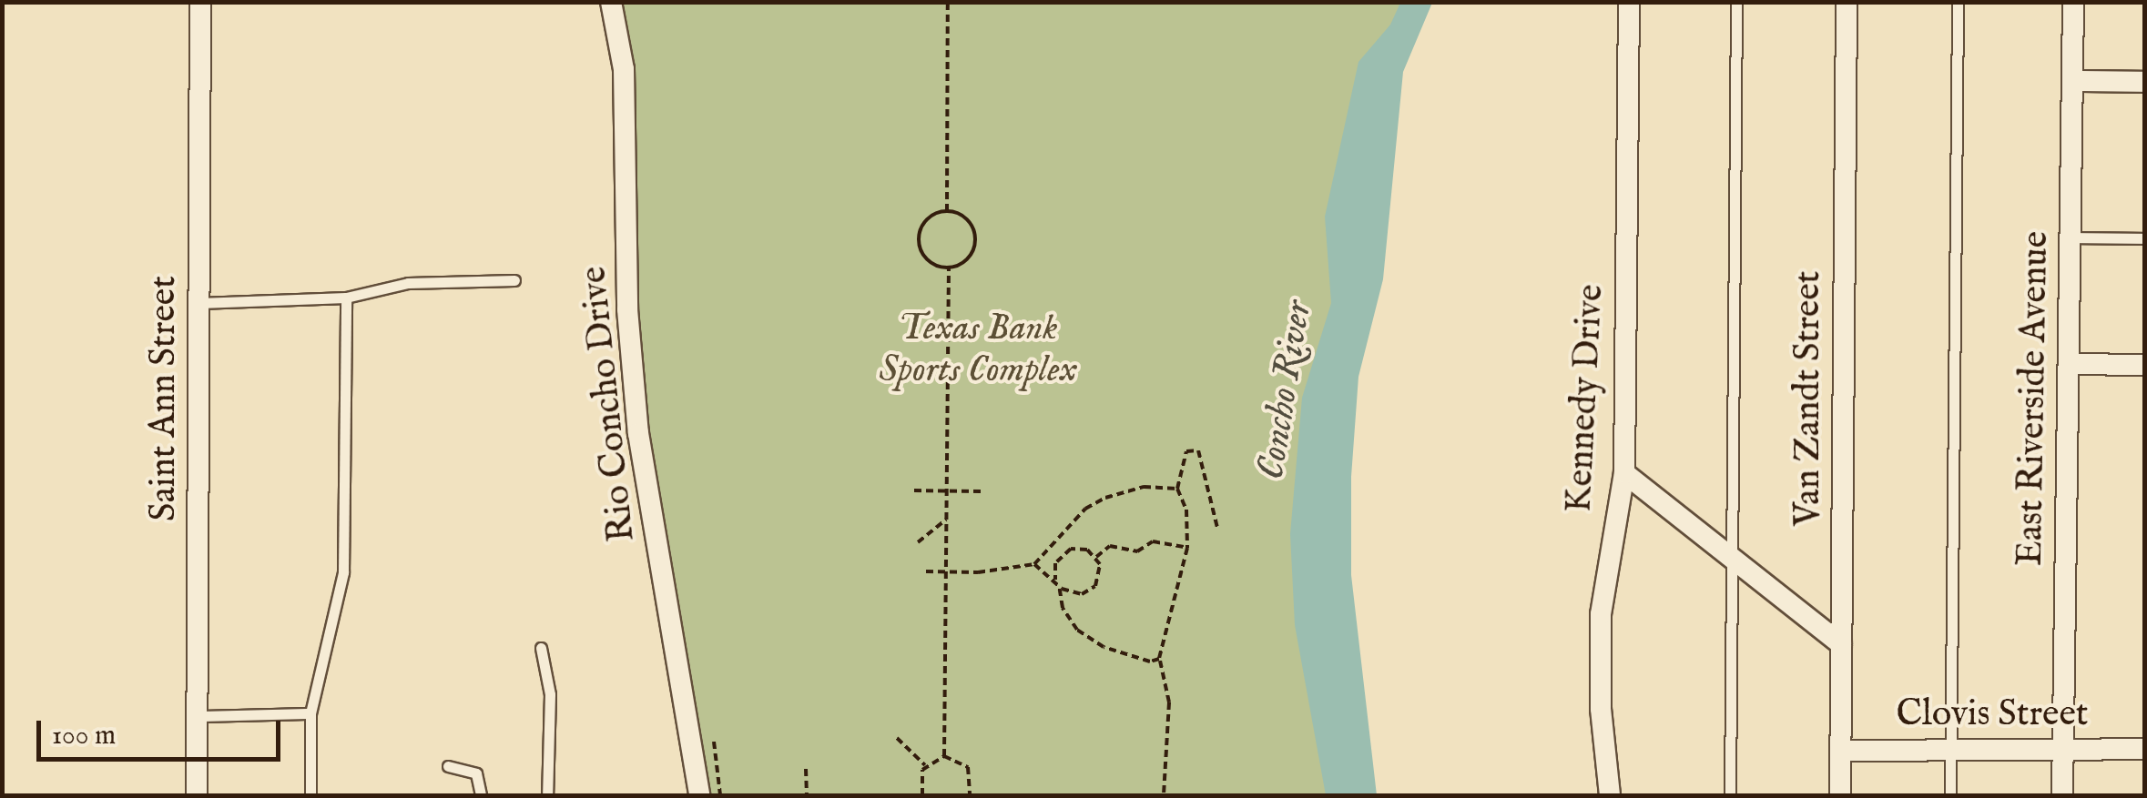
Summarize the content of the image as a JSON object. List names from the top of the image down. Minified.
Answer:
{"streets":{"street":["Saint Ann Street","Kennedy Drive","Van Zandt Street","East Riverside Avenue","Rio Concho Drive","Clovis Street"]},"crossings":[["Van Zandt Street","Clovis Street"],["East Riverside Avenue","Clovis Street"]],"water":["Concho River"],"parks":["Texas Bank Sports Complex"],"scale_bar":"100 m"}
